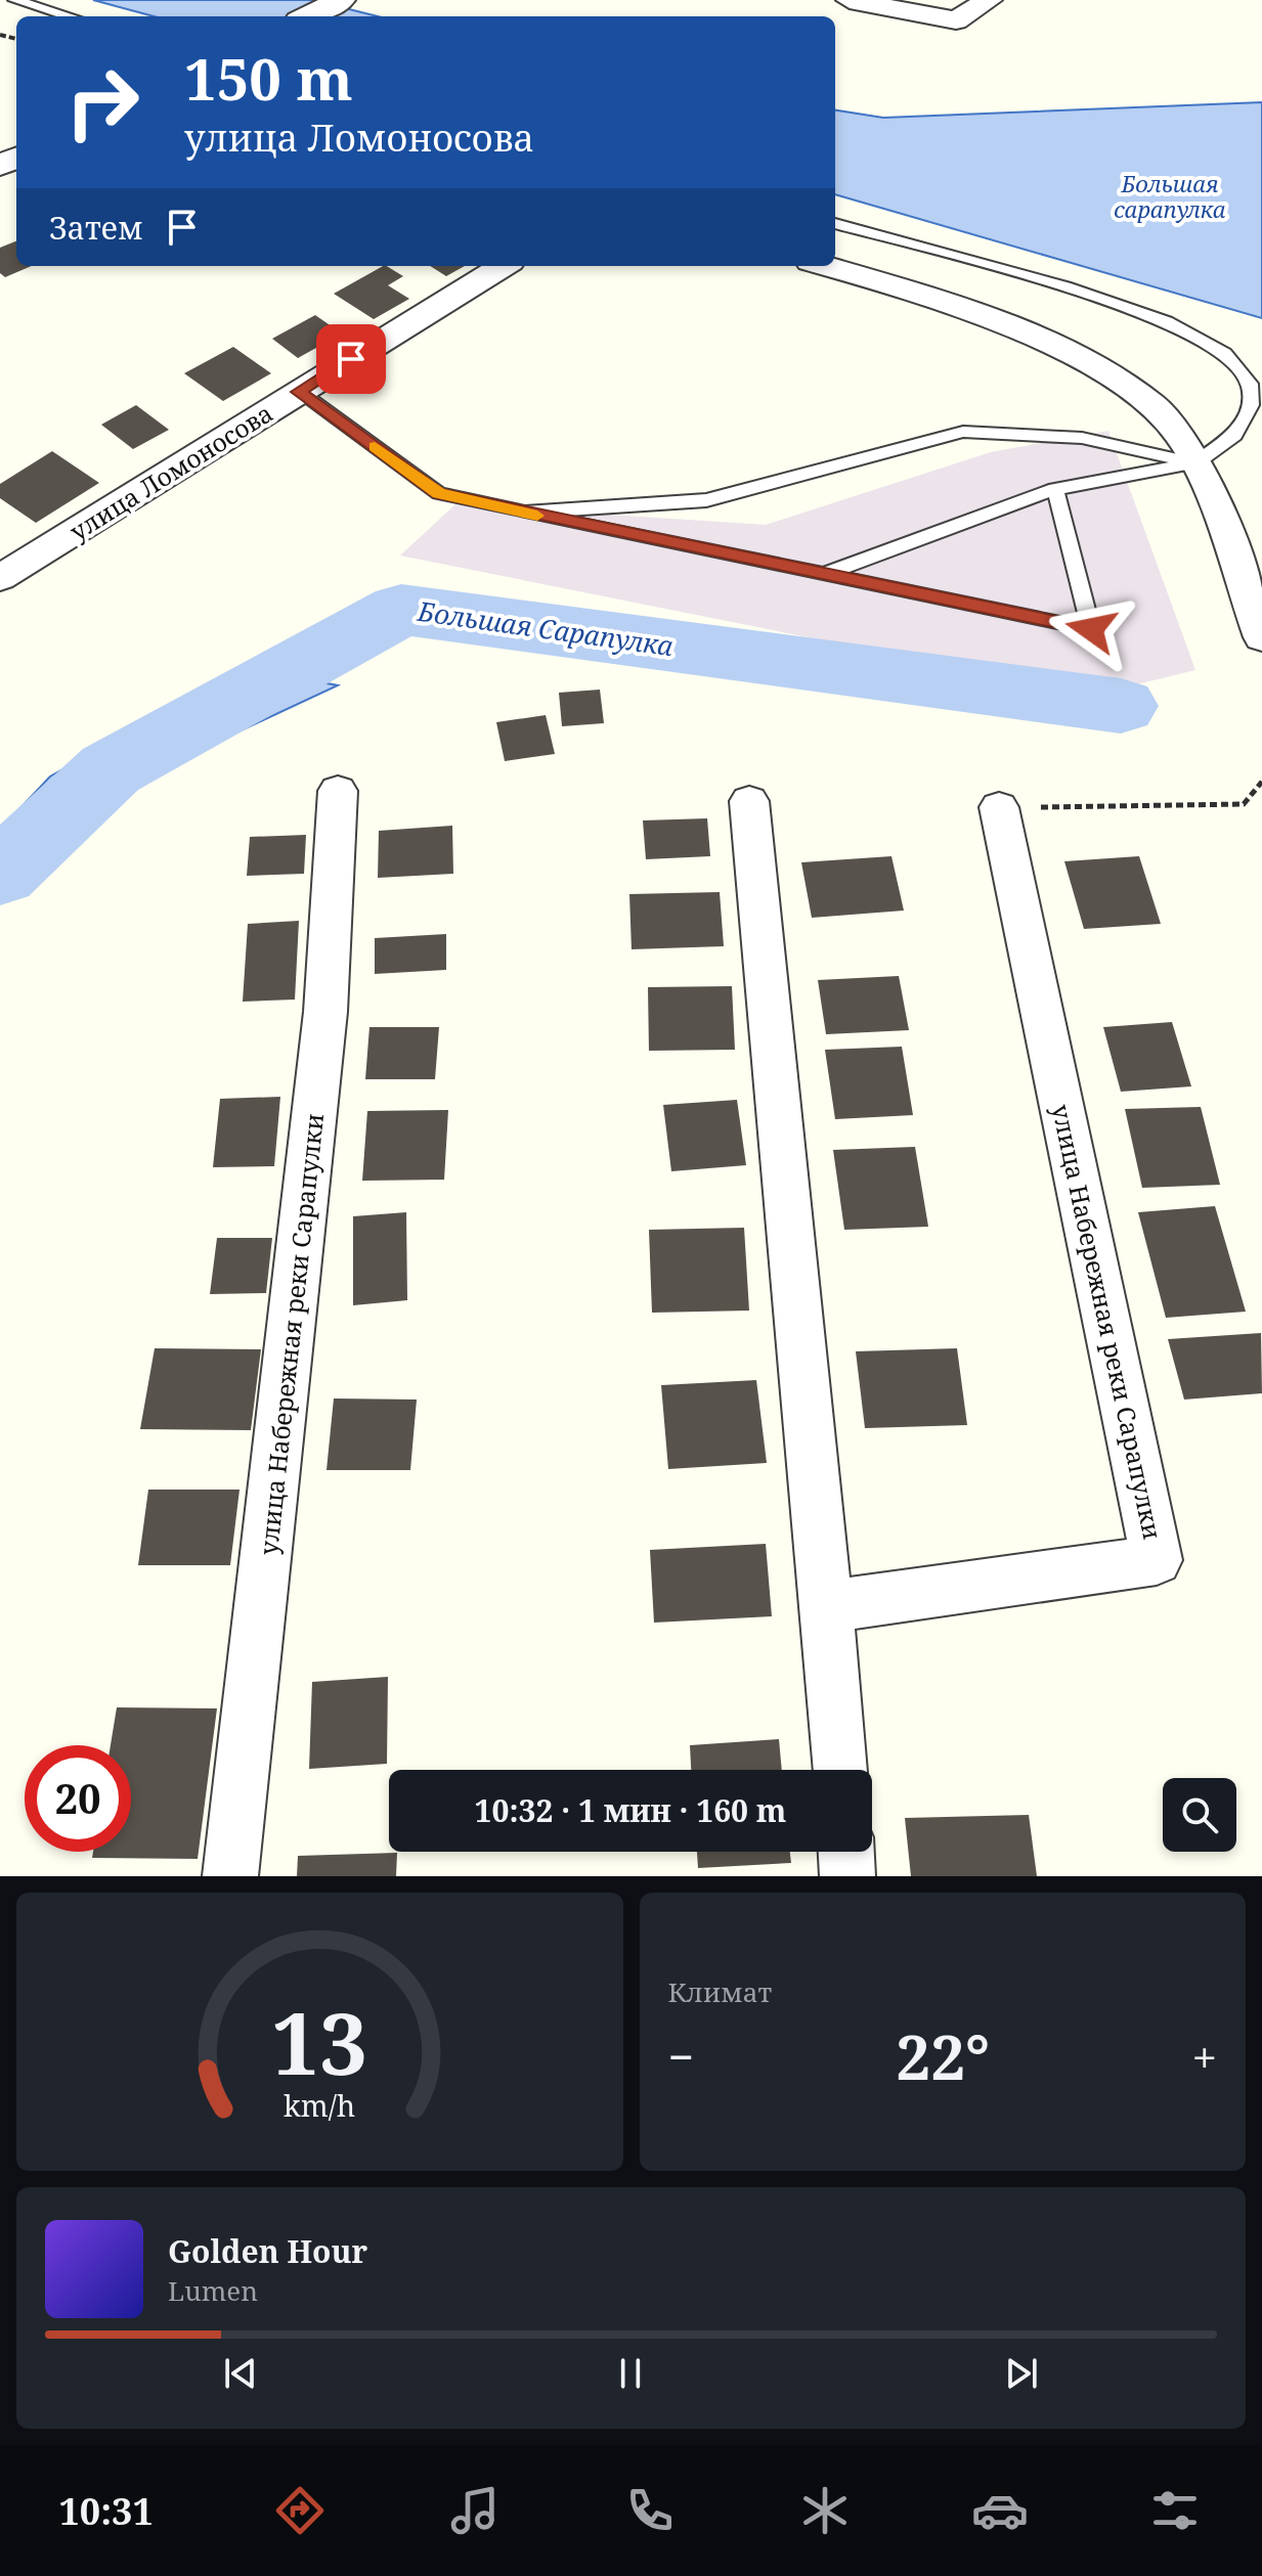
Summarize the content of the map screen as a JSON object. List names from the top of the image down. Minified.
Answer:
{"streets":{"street":["улица Ломоносова","улица Набережная реки Сарапулки"]},"water":["Большая сарапулка","Большая Сарапулка"],"page":{"turn":["150 m","улица Ломоносова"],"then":"Затем","limit":"20","trip":"10:32 · 1 мин · 160 m","tile":"Климат","heat":["−","22°","+"],"song":["Golden Hour","Lumen"],"tabs":"10:31","gauge":["13","km/h"]}}
